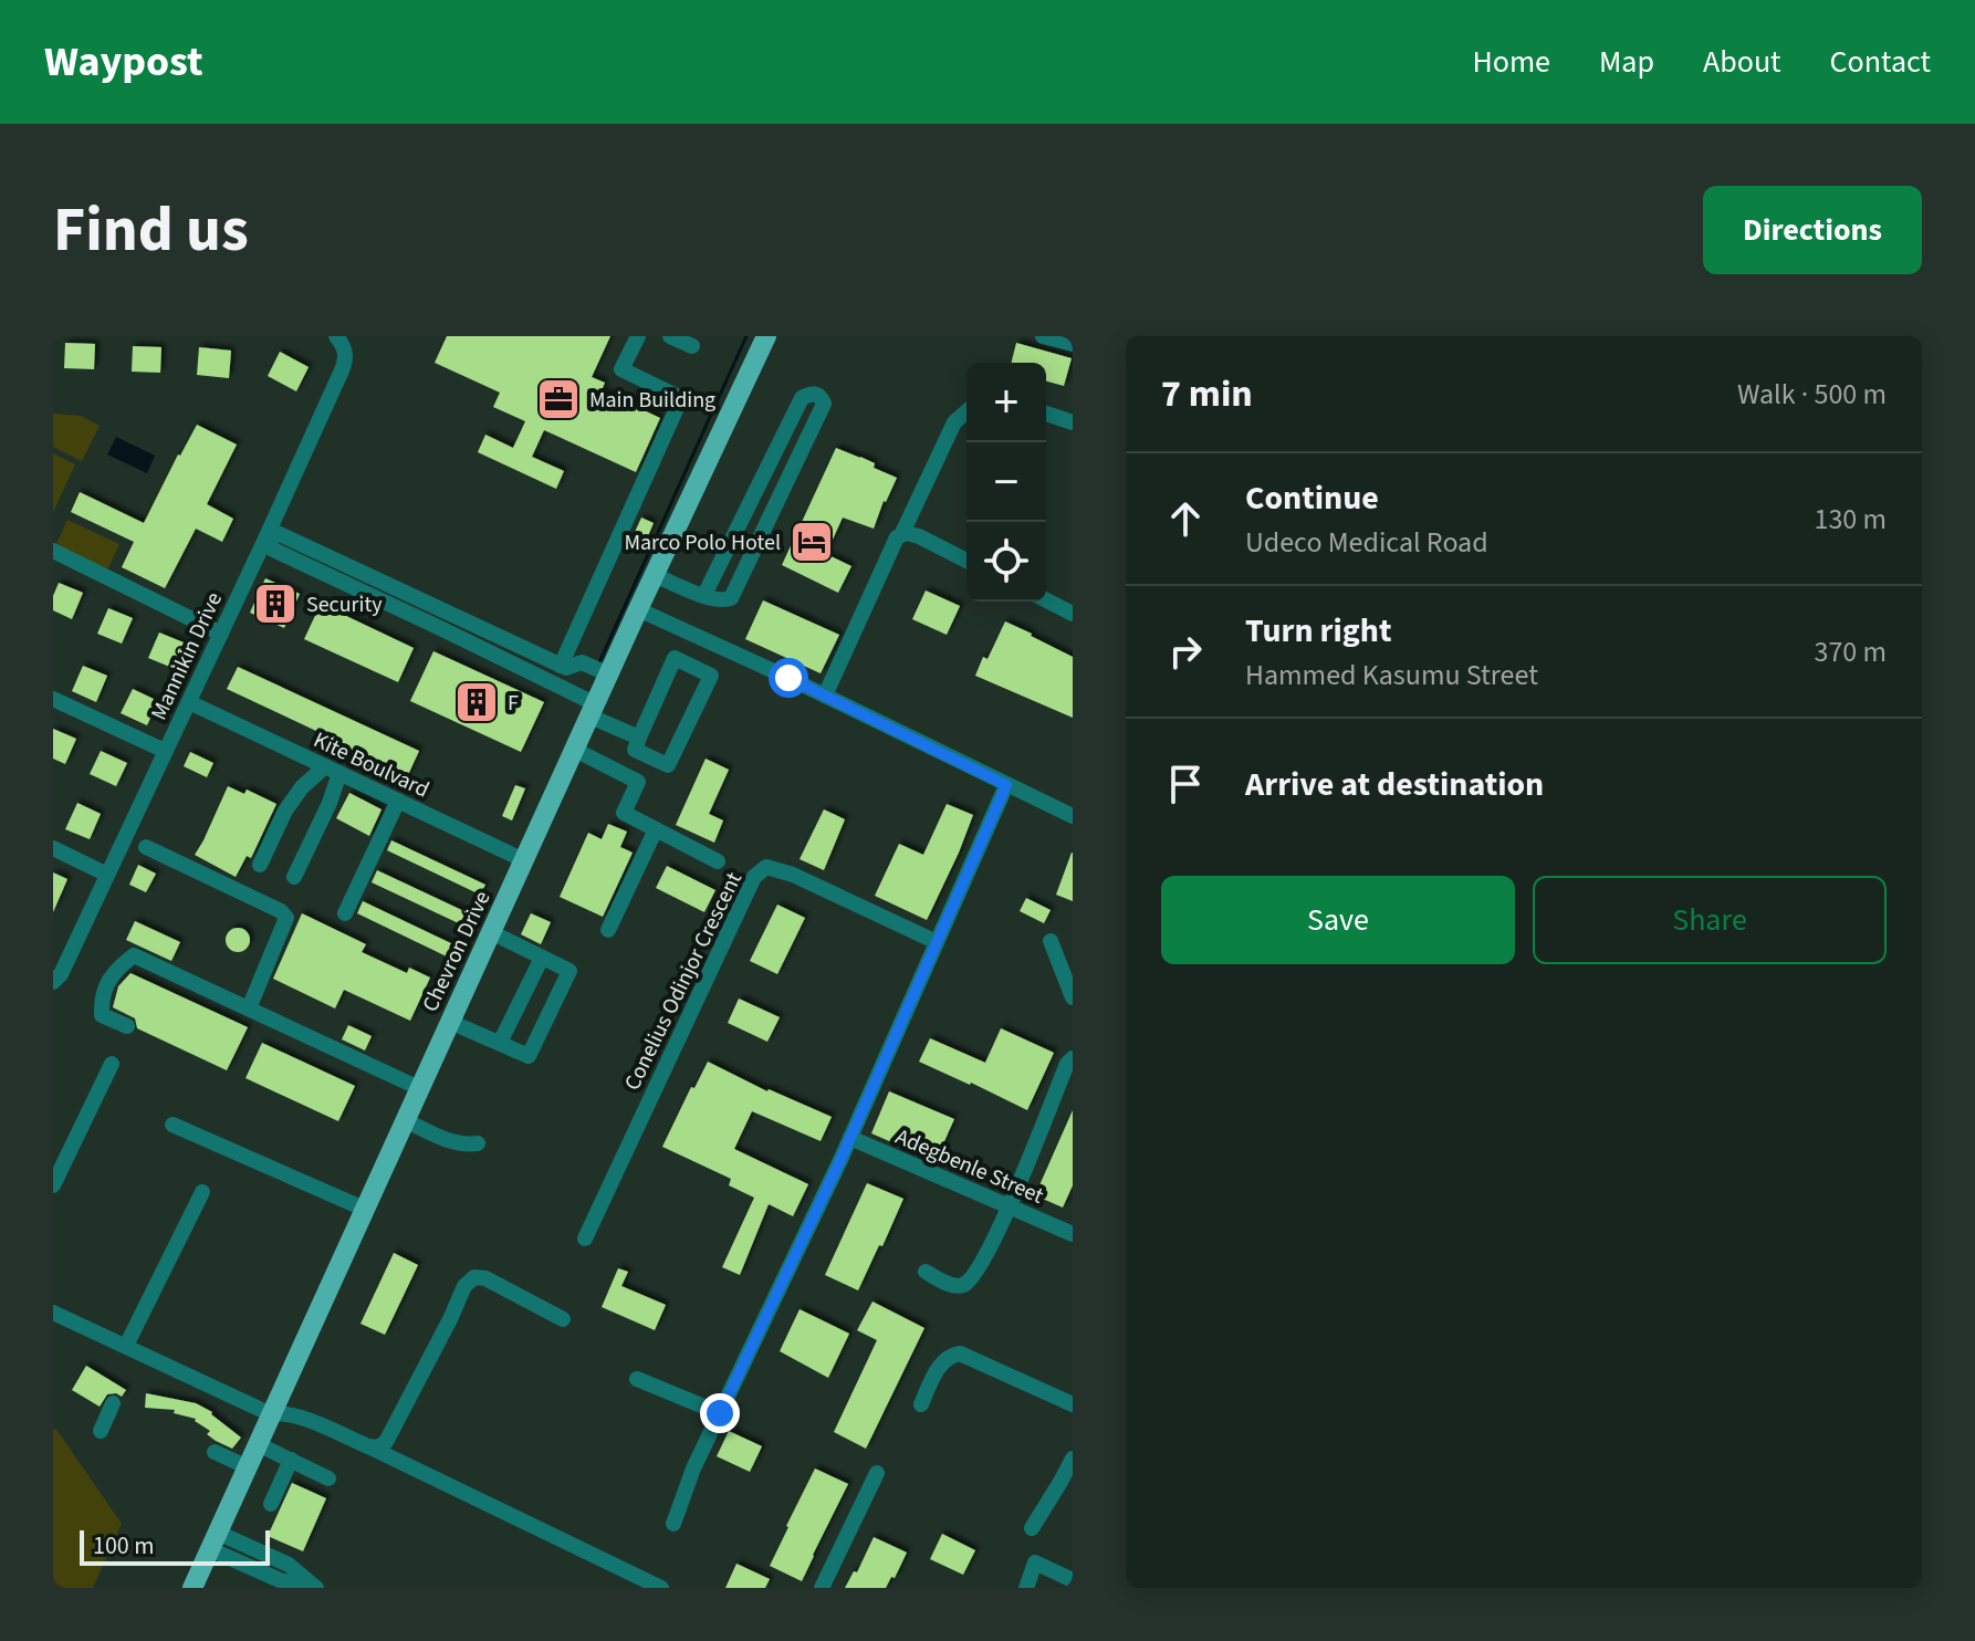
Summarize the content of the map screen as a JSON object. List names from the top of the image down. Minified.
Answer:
{"streets":{"main road":["Chevron Drive"],"street":["Mannikin Drive","Kite Boulvard","Conelius Odinjor Crescent","Adegbenle Street"]},"crossings":[["Mannikin Drive","Kite Boulvard"],["Kite Boulvard","Chevron Drive"]],"places":{"office":["Main Building"],"hotel":["Marco Polo Hotel"],"building":["Security","F"]},"scale_bar":"100 m","page":{"header":"Waypost","nav":["Home","Map","About","Contact"],"buttons":["Directions",["Save","Share"]],"title":"Find us","heading":["7 min","Walk · 500 m"],"map_buttons":["+","−"],"list":[["Continue","Udeco Medical Road","130 m"],["Turn right","Hammed Kasumu Street","370 m"],"Arrive at destination"],"scale":"100 m"}}
